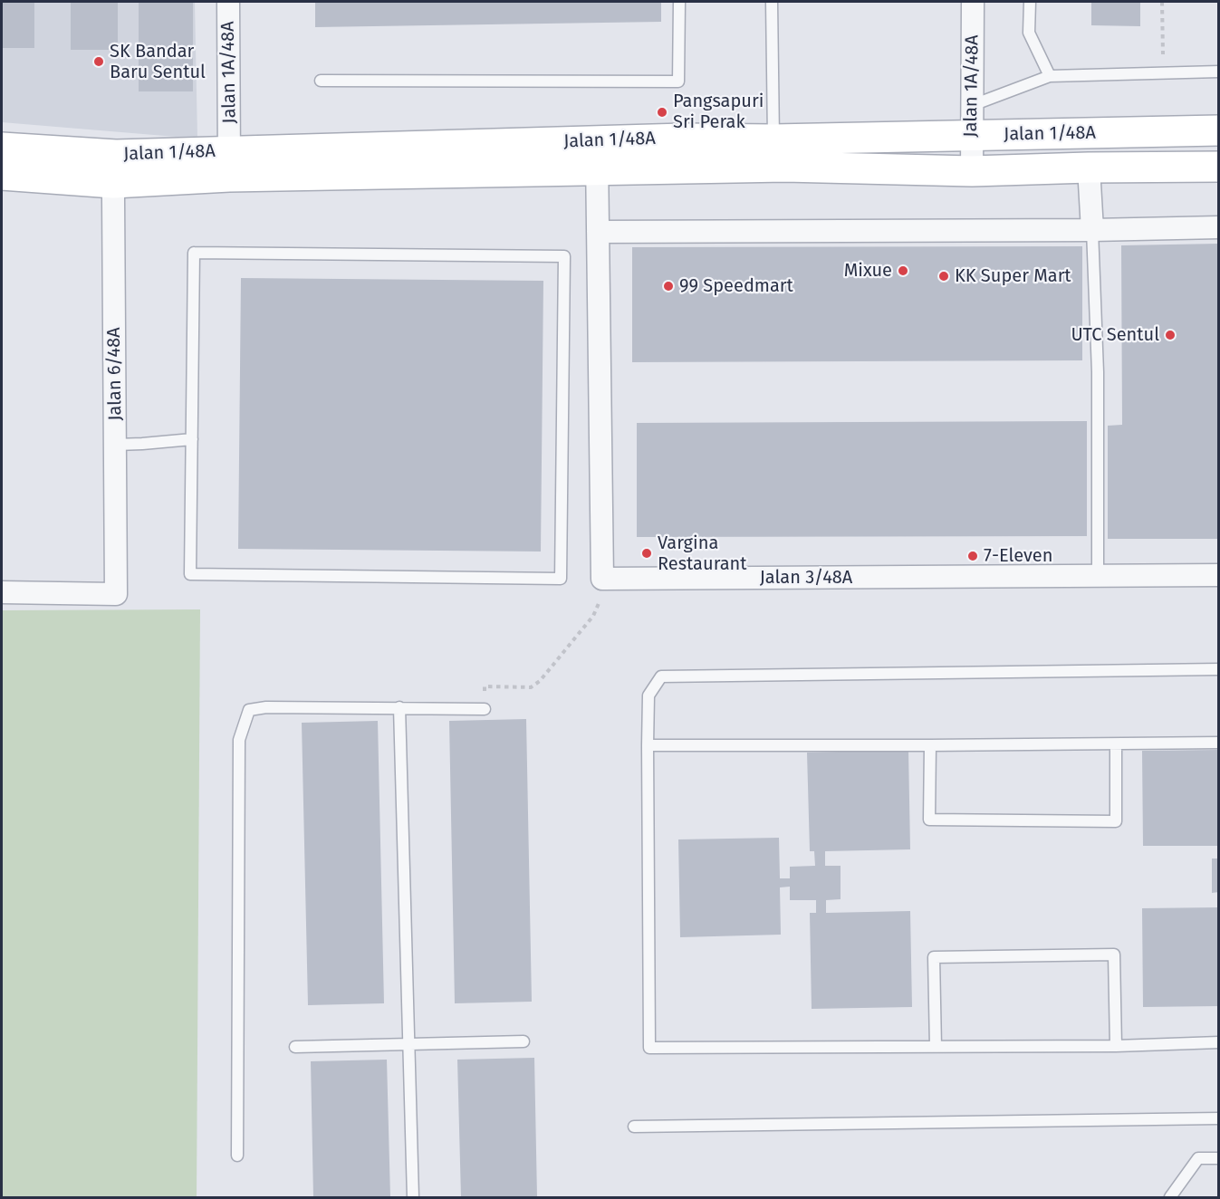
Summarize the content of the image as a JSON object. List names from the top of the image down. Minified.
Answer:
{"streets":{"main road":["Jalan 1/48A"],"street":["Jalan 1A/48A","Jalan 6/48A","Jalan 3/48A"]},"crossings":[["Jalan 1A/48A","Jalan 1/48A"],["Jalan 1/48A","Jalan 6/48A"]],"places":["SK Bandar Baru Sentul","Pangsapuri Sri Perak","Mixue","KK Super Mart","99 Speedmart","UTC Sentul","Vargina Restaurant","7-Eleven"]}
